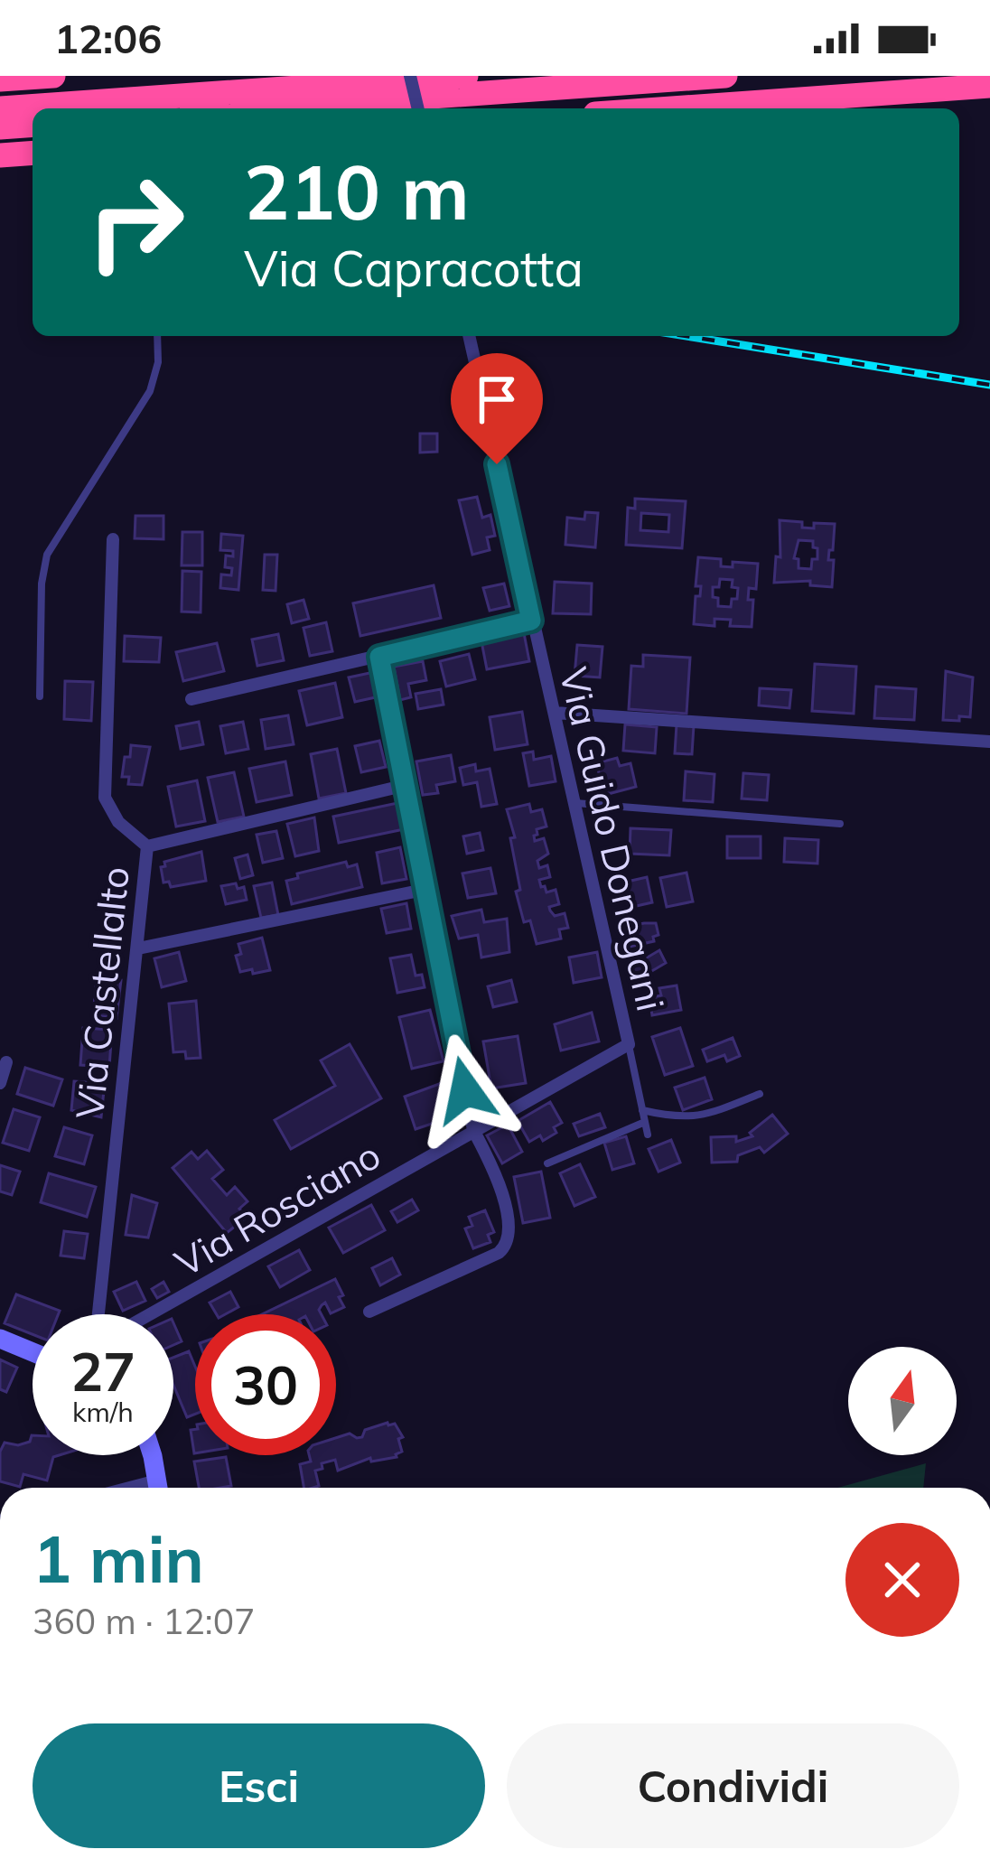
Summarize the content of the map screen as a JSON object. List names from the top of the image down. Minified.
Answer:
{"streets":{"street":["Via Guido Donegani","Via Castellalto","Via Rosciano"]},"crossings":[["Via Guido Donegani","Via Rosciano"]],"north":"top","page":{"status":"12:06","turn":["210 m","Via Capracotta"],"speed":"27 km/h","limit":"30","heading":["1 min","360 m · 12:07"],"buttons":["Esci","Condividi"]}}
